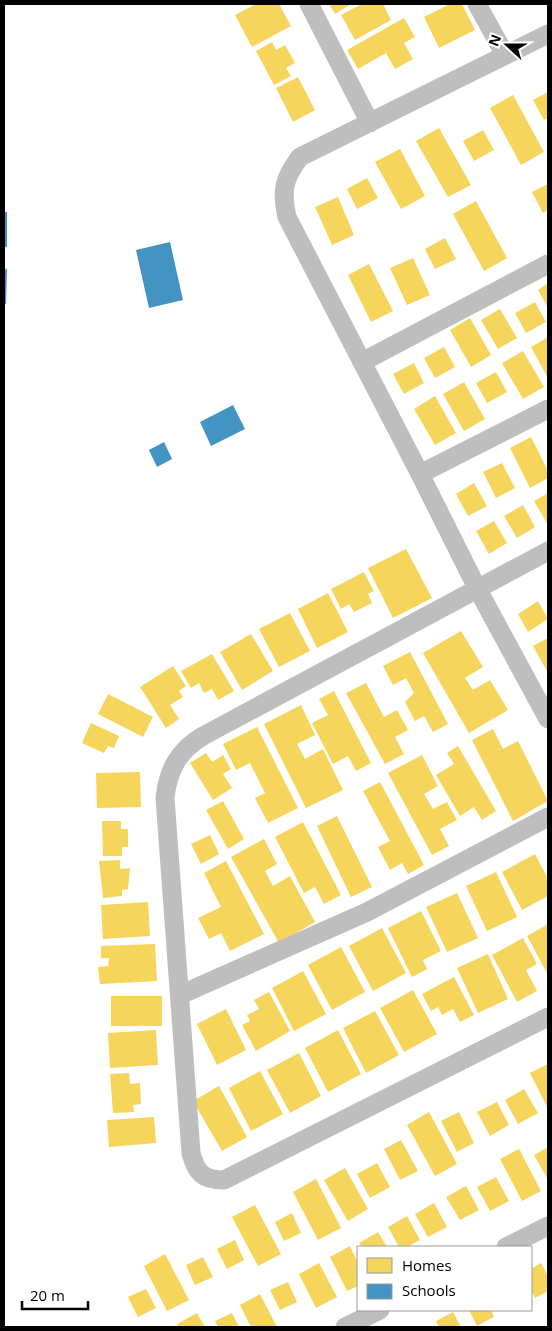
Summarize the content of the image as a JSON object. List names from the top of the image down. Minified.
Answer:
{"legend":["Homes","Schools"],"scale_bar":"20 m","north":"left"}
